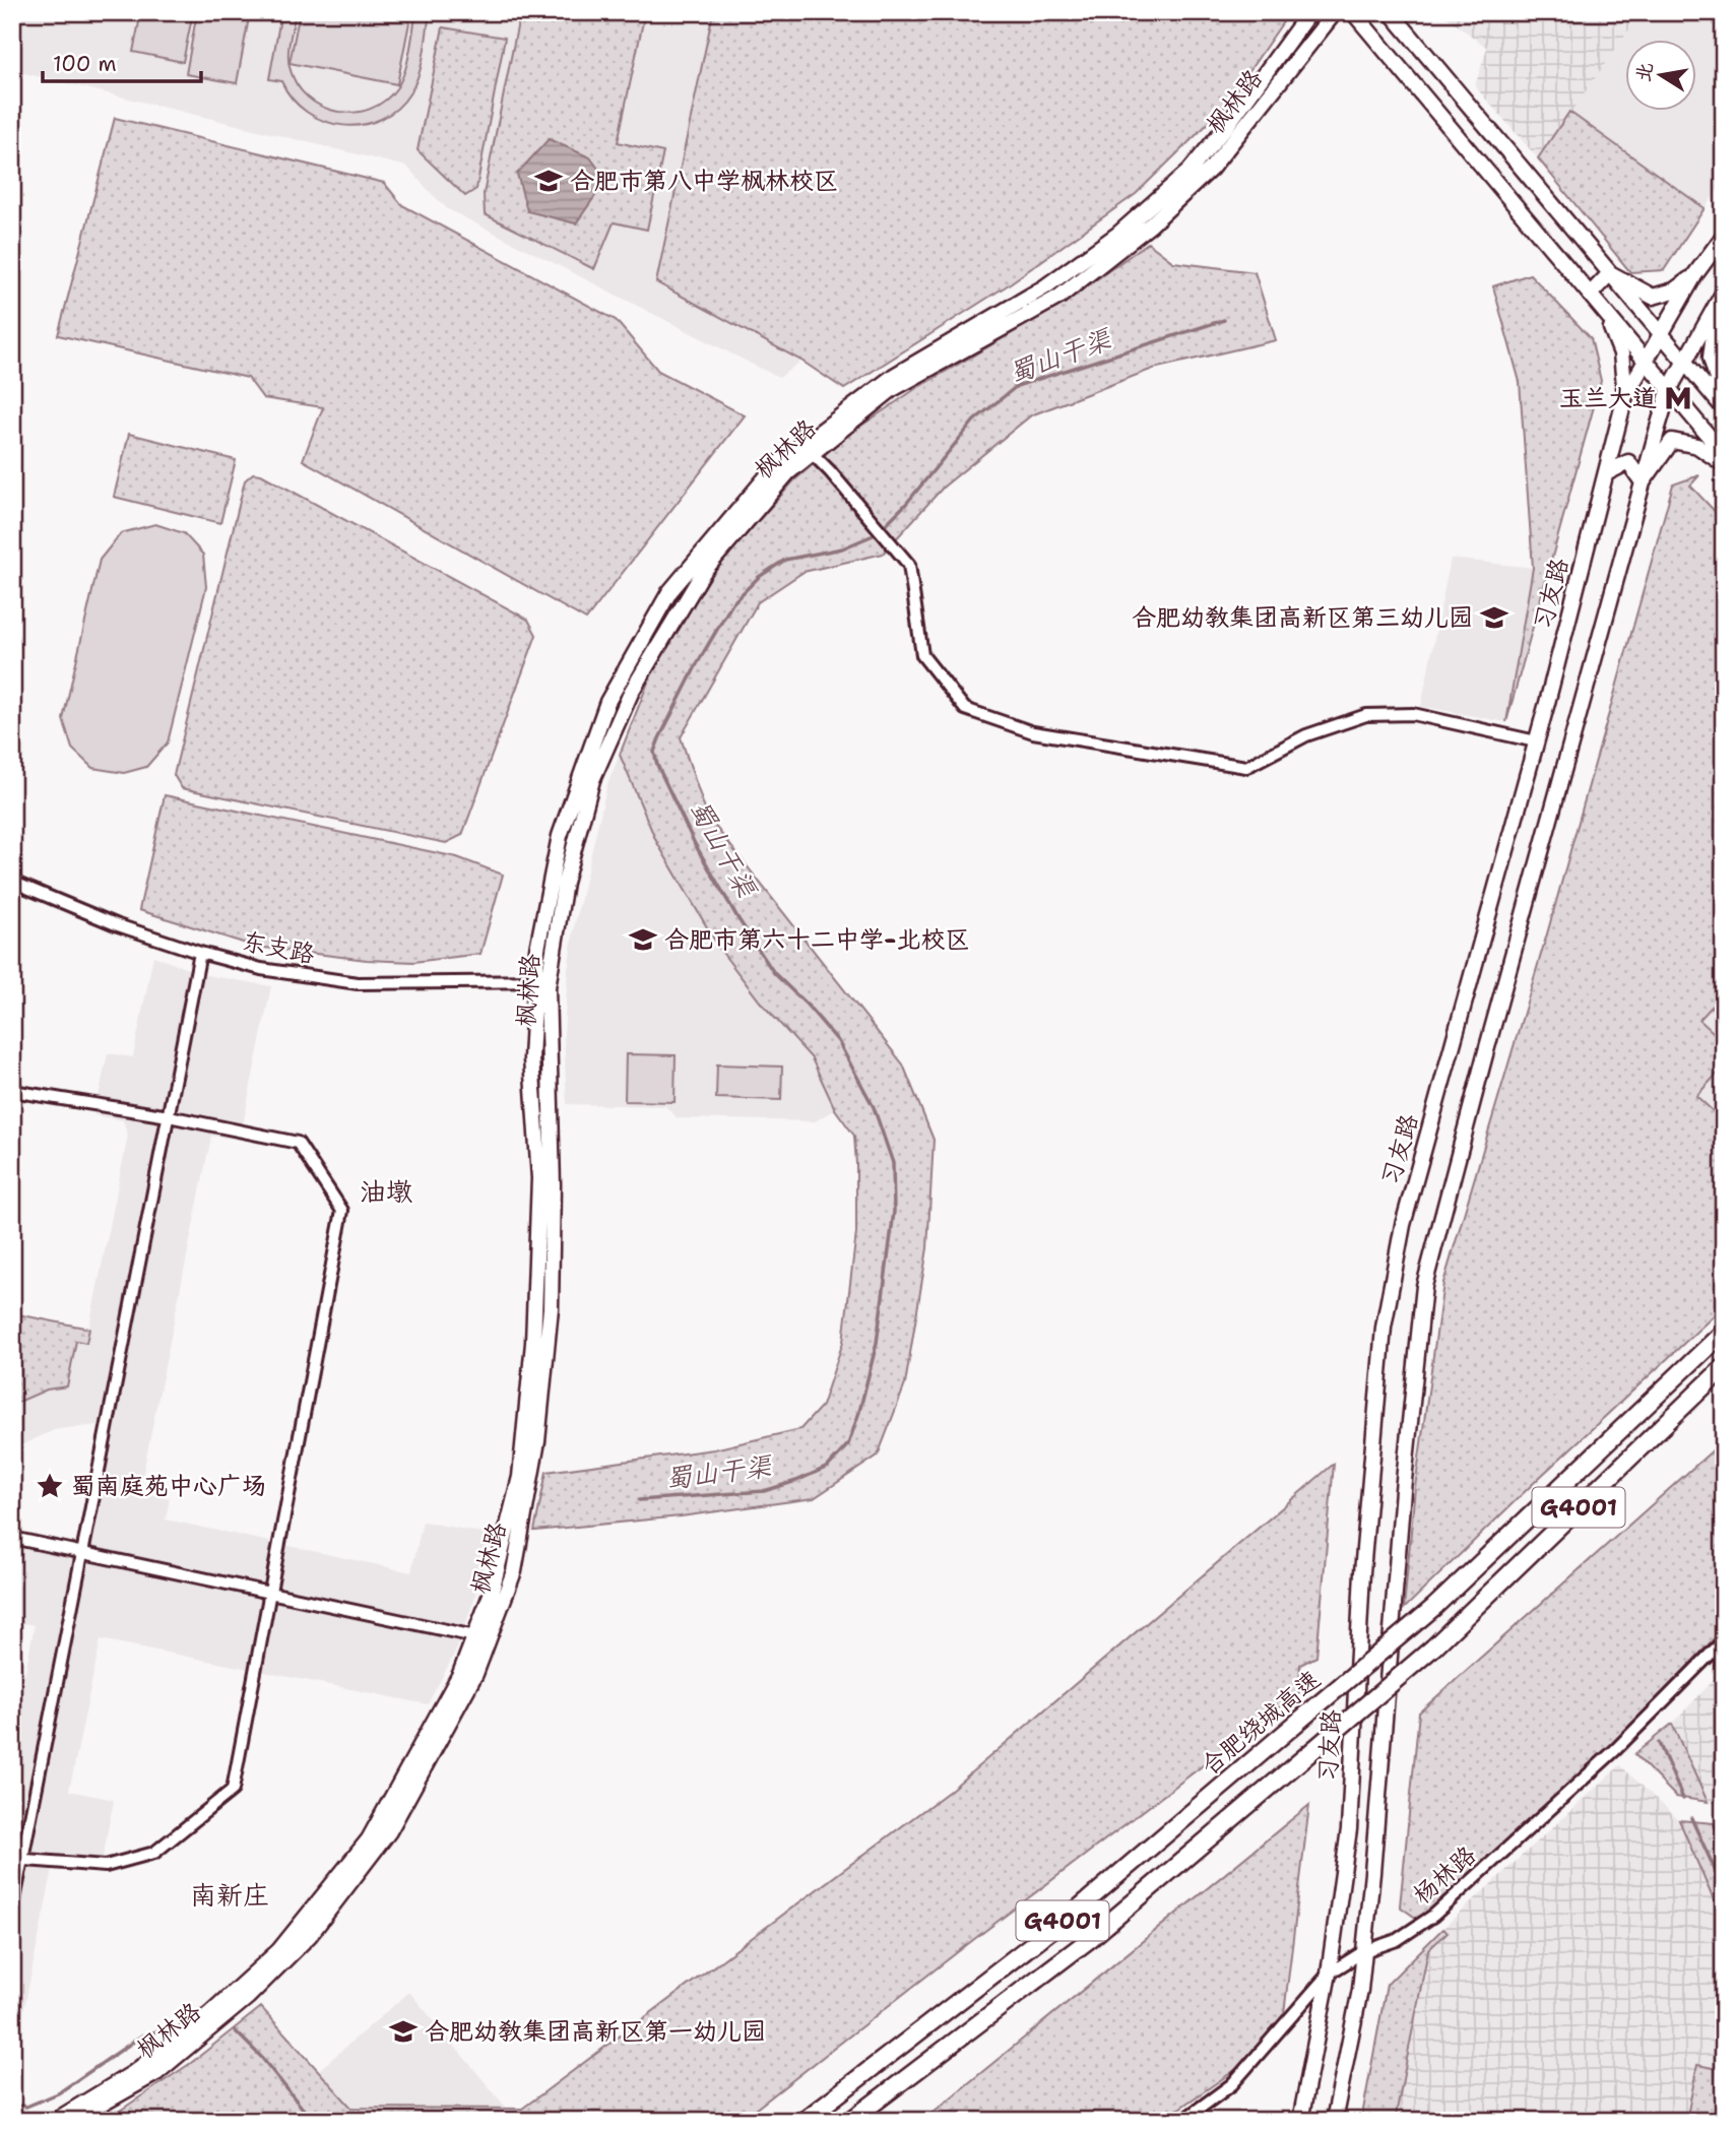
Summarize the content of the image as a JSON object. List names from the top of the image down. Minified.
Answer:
{"streets":{"highway":["G4001","合肥绕城高速"],"main road":["枫林路","习友路"],"street":["东支路","杨林路"]},"crossings":[["枫林路","东支路"],["习友路","杨林路"]],"districts":["油墩","南新庄"],"water":["蜀山干渠"],"places":{"school or university":["合肥市第八中学枫林校区","合肥幼教集团高新区第三幼儿园","合肥市第六十二中学-北校区","合肥幼教集团高新区第一幼儿园"],"metro station":["玉兰大道"],"place":["蜀南庭苑中心广场"]},"scale_bar":"100 m","north":"left"}
